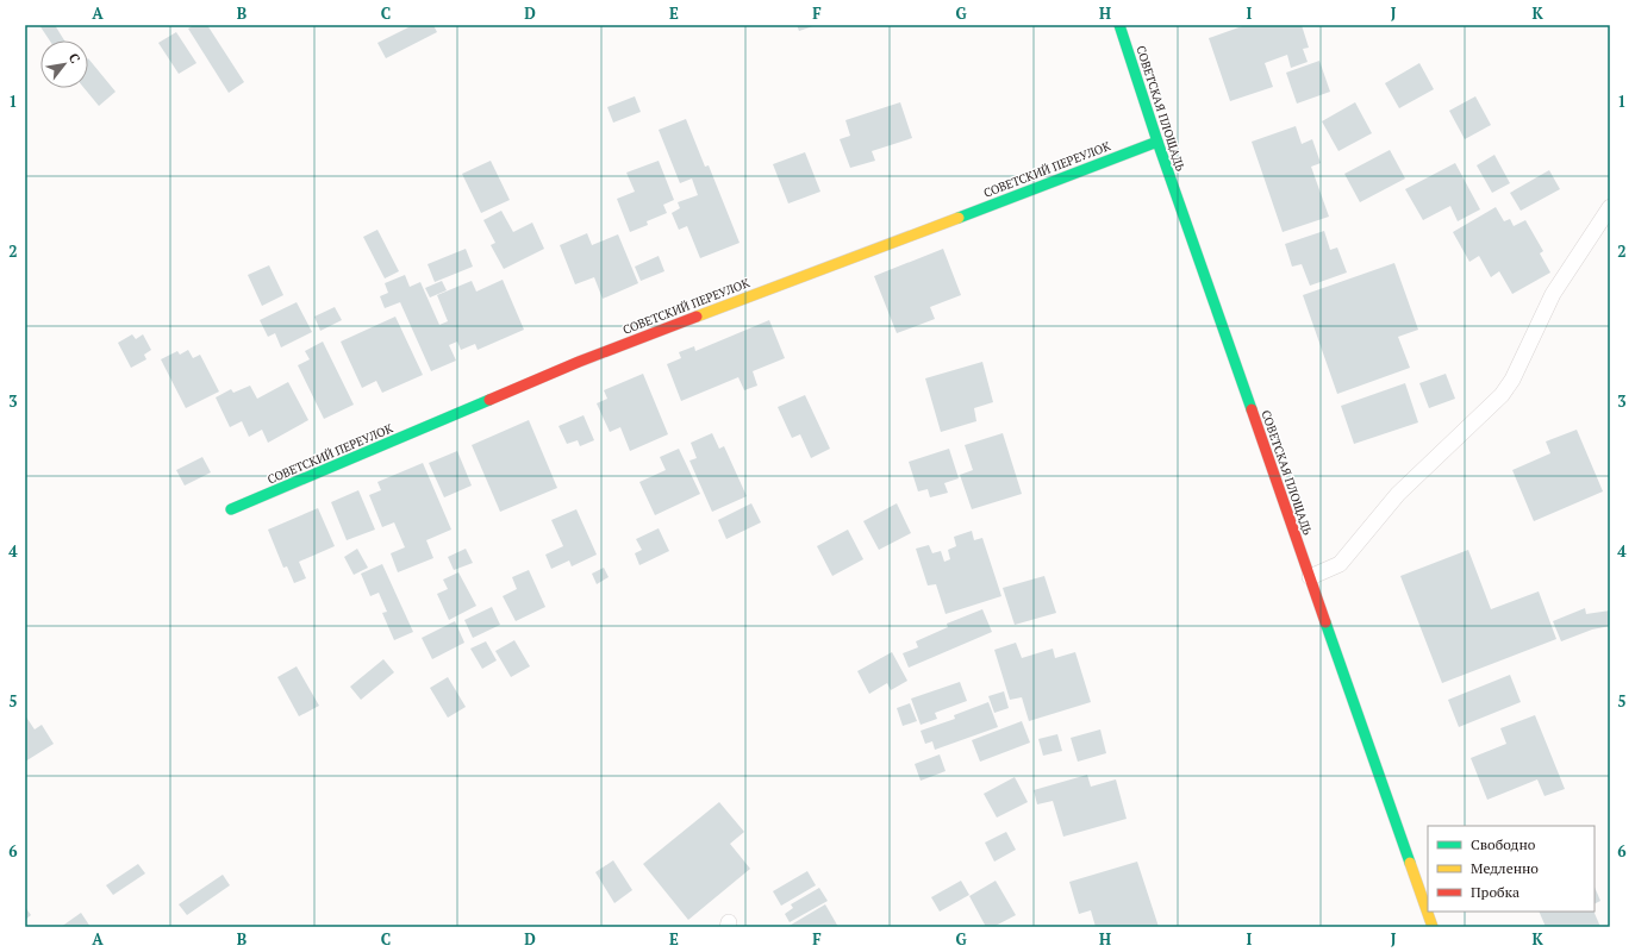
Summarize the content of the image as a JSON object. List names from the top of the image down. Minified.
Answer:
{"streets":{"street":["СОВЕТСКАЯ ПЛОЩАДЬ","СОВЕТСКИЙ ПЕРЕУЛОК"]},"crossings":[["СОВЕТСКАЯ ПЛОЩАДЬ","СОВЕТСКИЙ ПЕРЕУЛОК"]],"legend":["Свободно","Медленно","Пробка"],"north":"top right","grid":{"columns":["A","B","C","D","E","F","G","H","I","J","K"],"rows":["1","2","3","4","5","6"]}}
